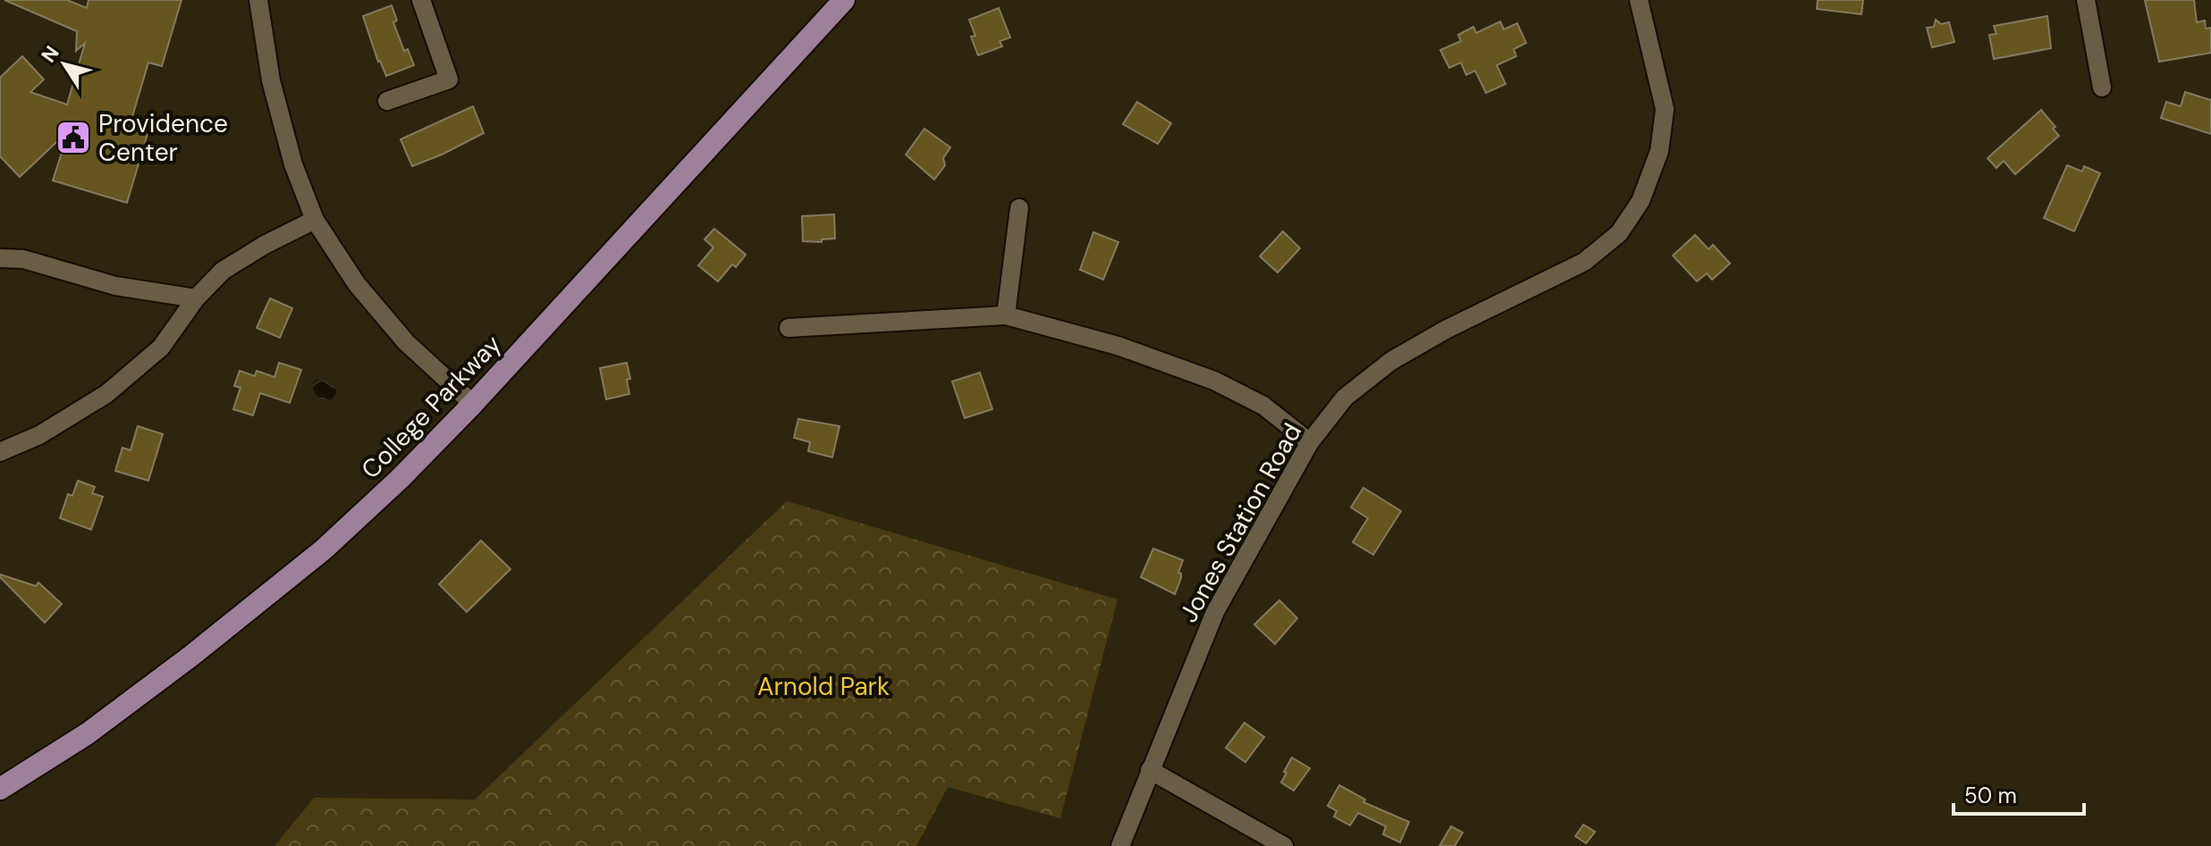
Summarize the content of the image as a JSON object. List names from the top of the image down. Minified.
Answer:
{"streets":{"main road":["College Parkway"],"street":["Jones Station Road"]},"parks":["Arnold Park"],"places":{"public building":["Providence Center"]},"scale_bar":"50 m","north":"top left"}
